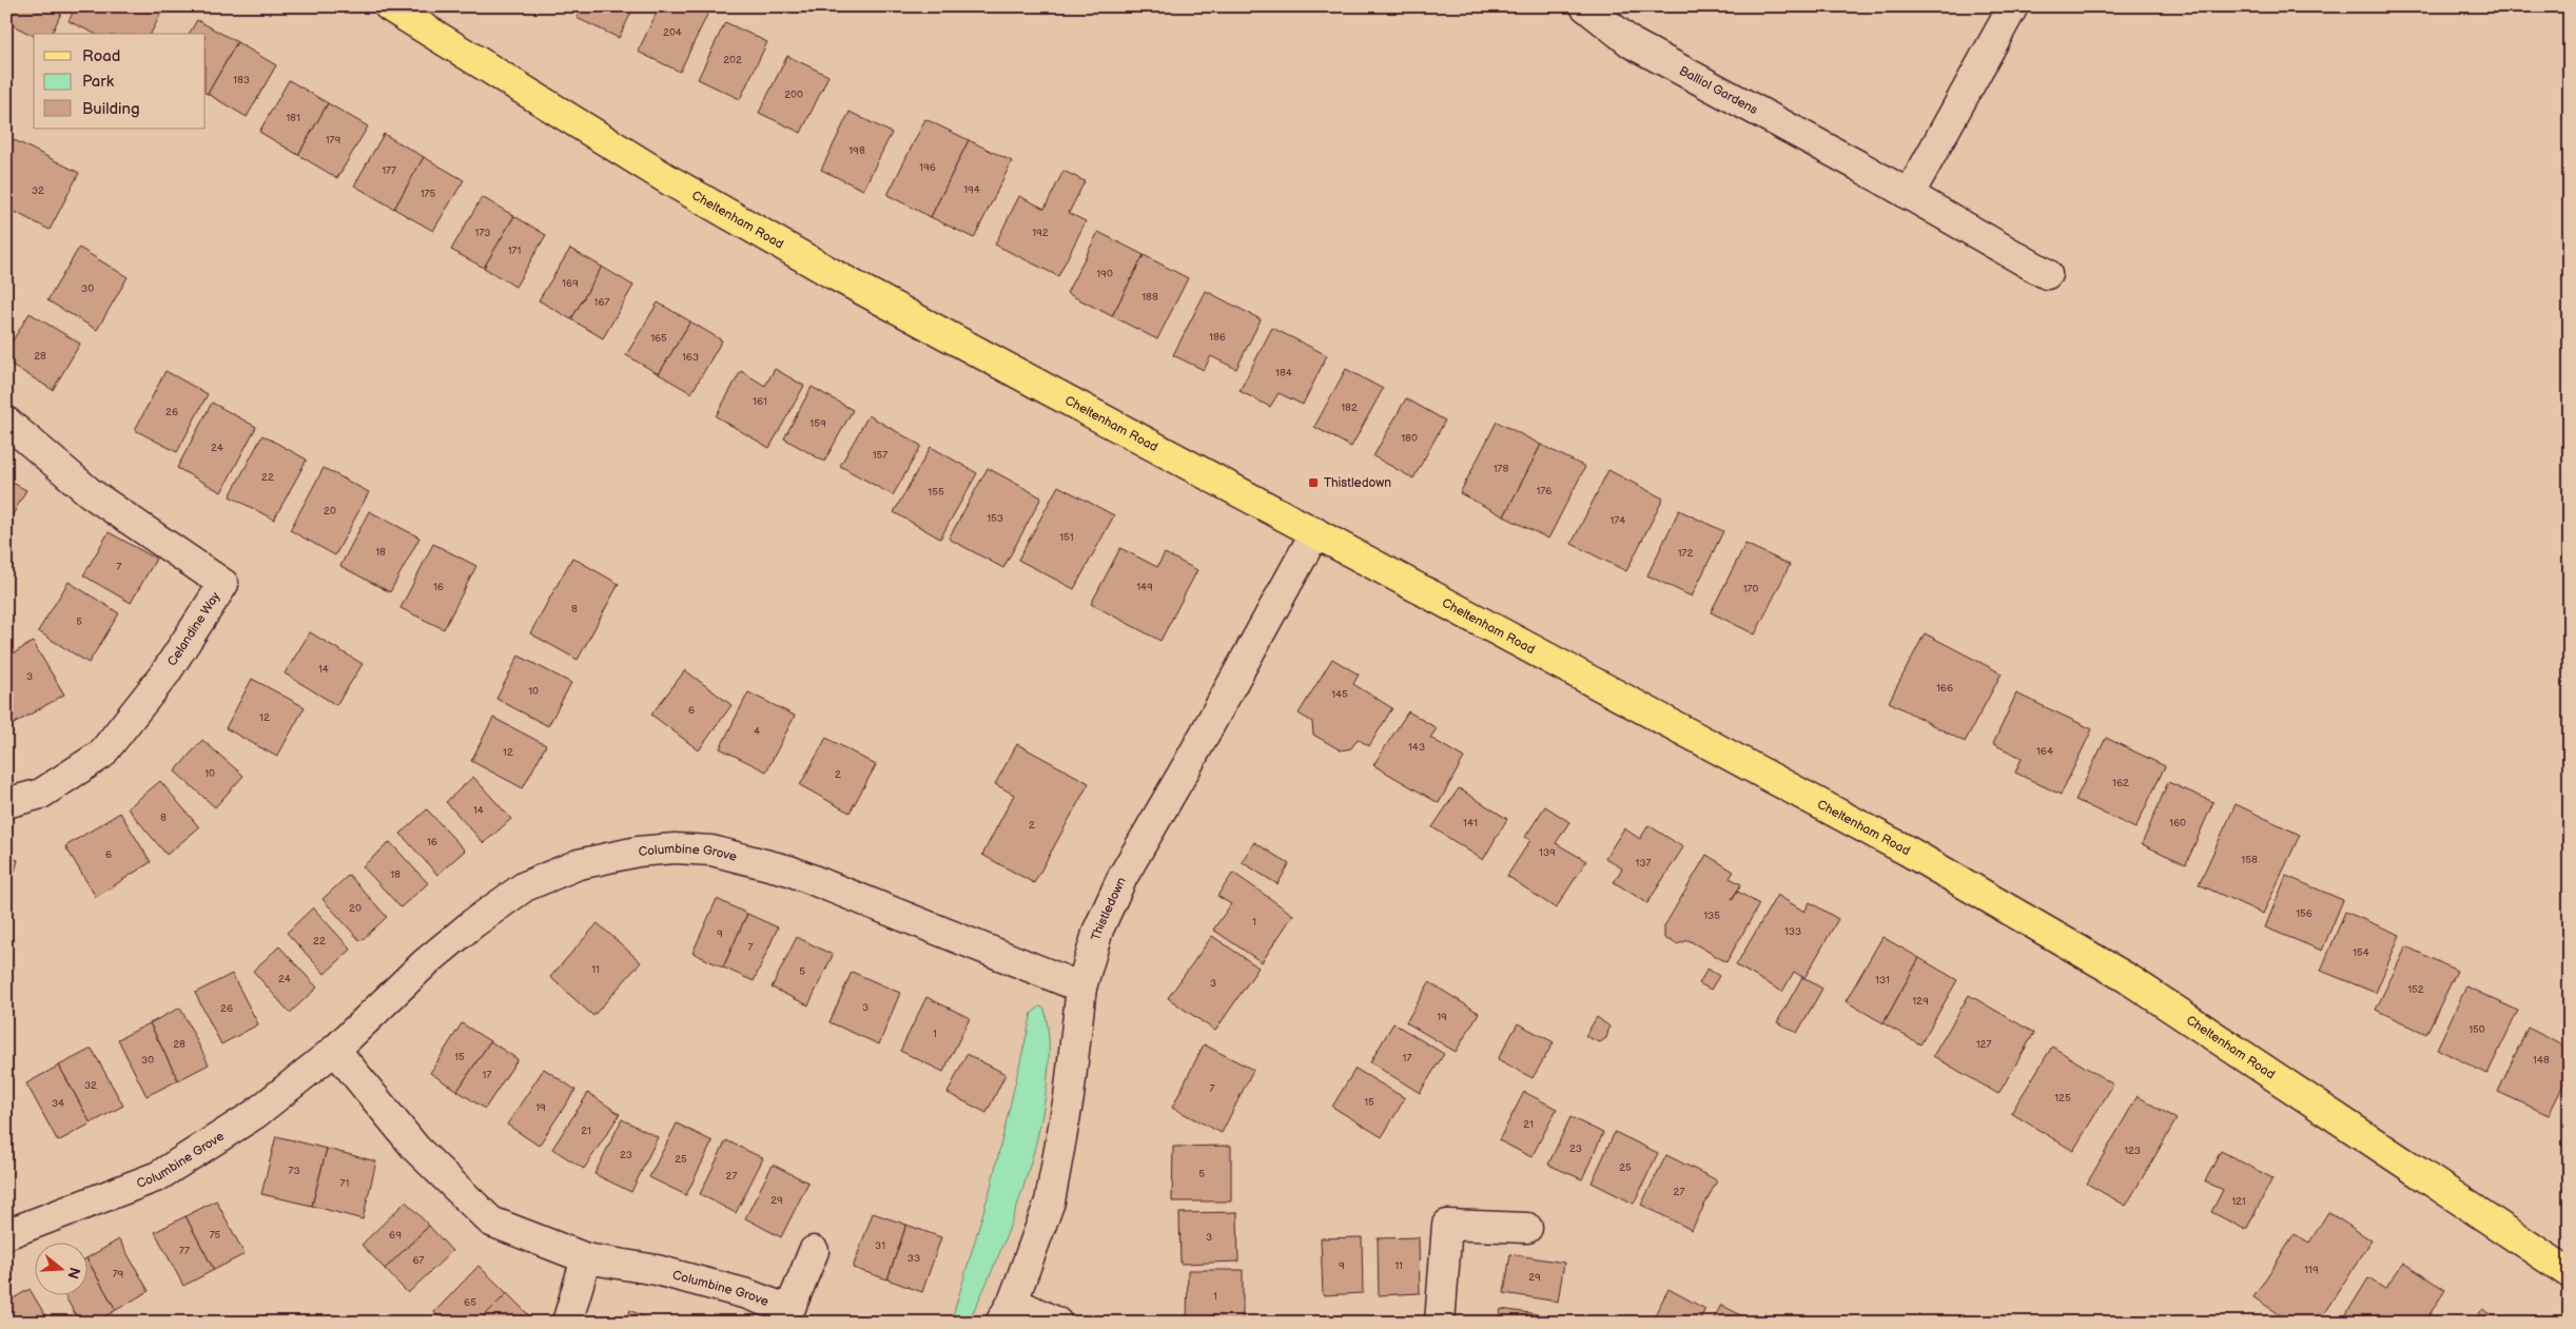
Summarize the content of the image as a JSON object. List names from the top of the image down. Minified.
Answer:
{"streets":{"main road":["Cheltenham Road"],"street":["Balliol Gardens","Celandine Way","Columbine Grove","Thistledown"]},"crossings":[["Cheltenham Road","Thistledown"],["Columbine Grove","Thistledown"]],"places":{"transit":["Thistledown"]},"house_numbers":["204","202","183","200","181","179","198","196","177","194","32","175","173","192","171","190","169","30","188","167","186","165","28","163","184","161","182","26","159","180","24","157","178","22","176","155","20","153","174","151","18","172","7","16","149","170","8","5","14","3","166","10","145","6","12","4","143","164","12","10","2","162","14","8","141","160","2","16","139","6","158","137","18","20","156","135","1","133","9","22","7","154","11","5","24","131","3","152","129","3","26","19","150","1","28","127","15","17","30","148","17","32","7","125","15","34","19","21","21","23","123","23","25","25","73","5","27","71","27","29","121","75","69","3","31","77","33","67","9","11","119","79","29","1","65"],"legend":["Road","Park","Building"],"north":"right"}
